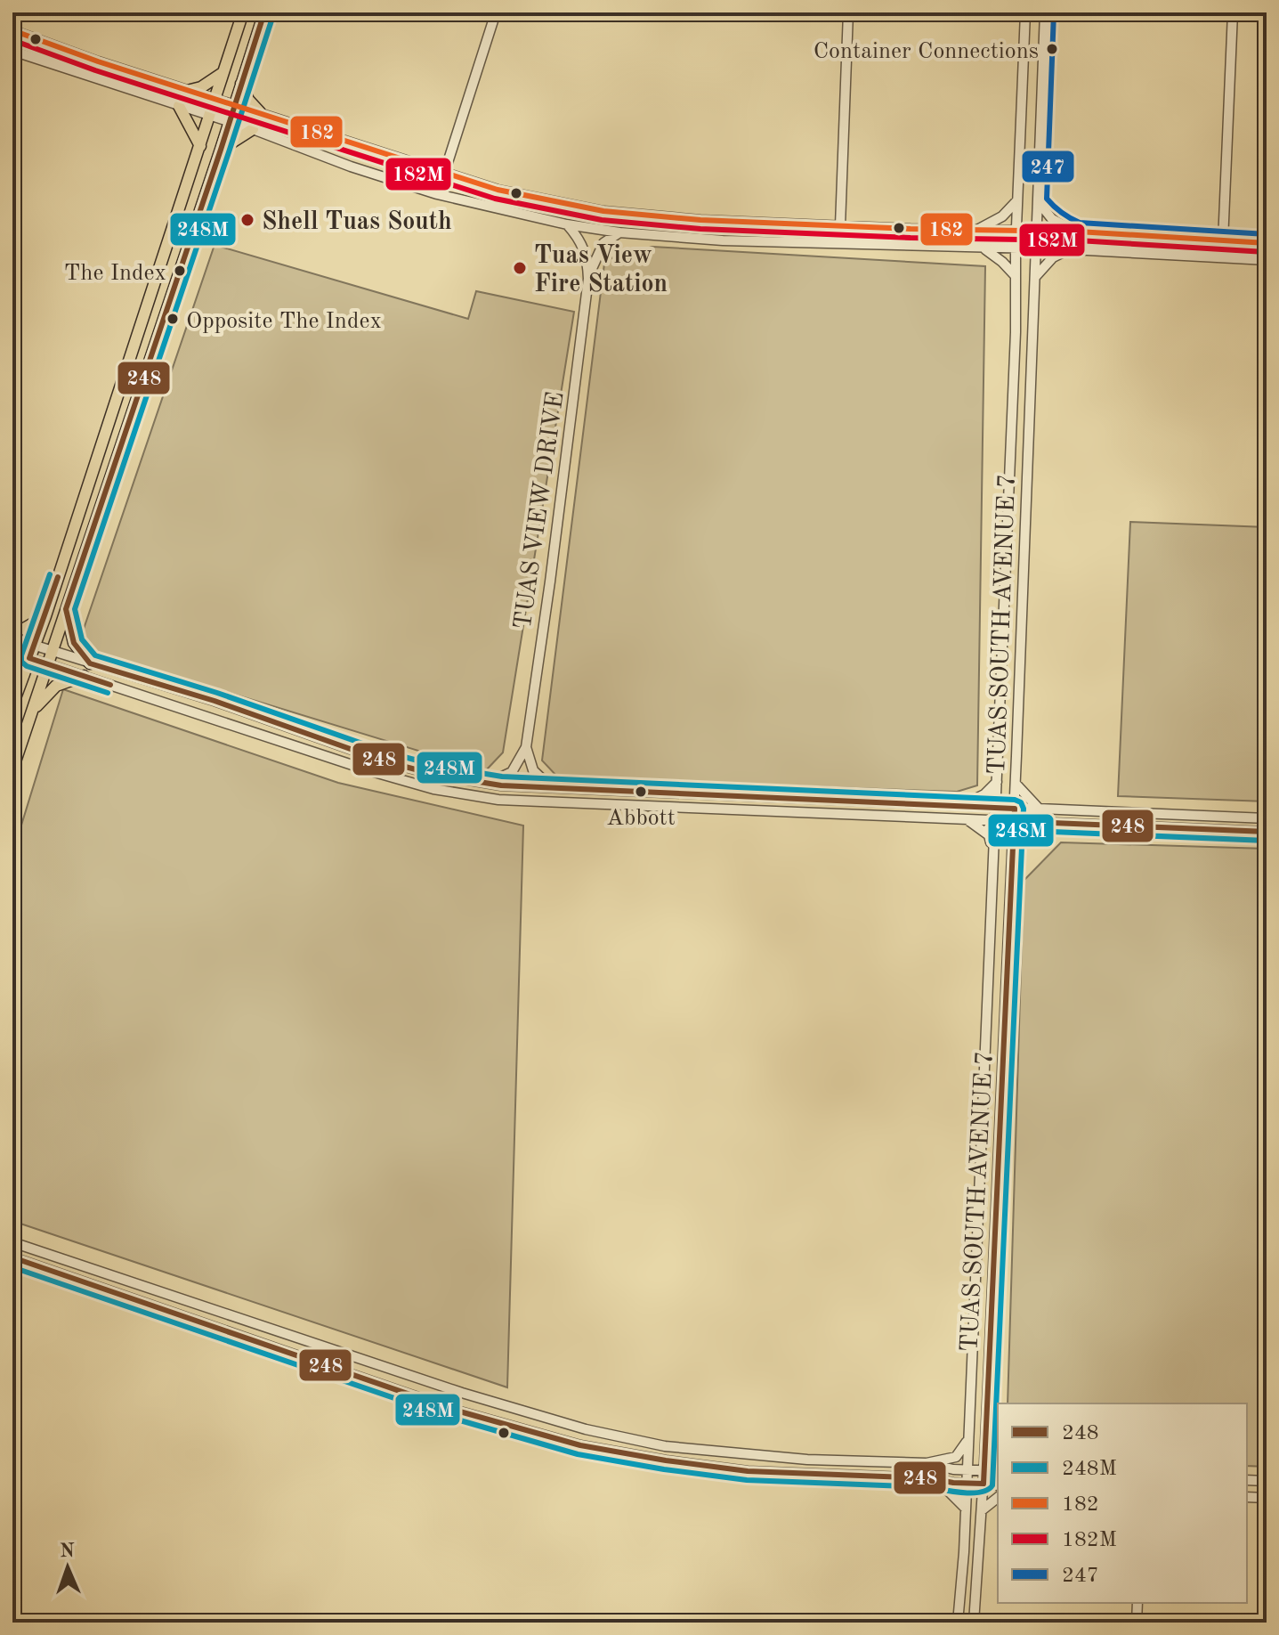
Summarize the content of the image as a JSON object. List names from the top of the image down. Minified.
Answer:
{"streets":{"street":["TUAS VIEW DRIVE","TUAS SOUTH AVENUE 7"]},"places":["Container Connections","Shell Tuas South","Tuas View Fire Station","The Index","Opposite The Index","Abbott"],"lines":["transit line 248","transit line 247","transit line 248M","transit line 182","transit line 182M"],"legend":["248","248M","182","182M","247"],"north":"top"}
